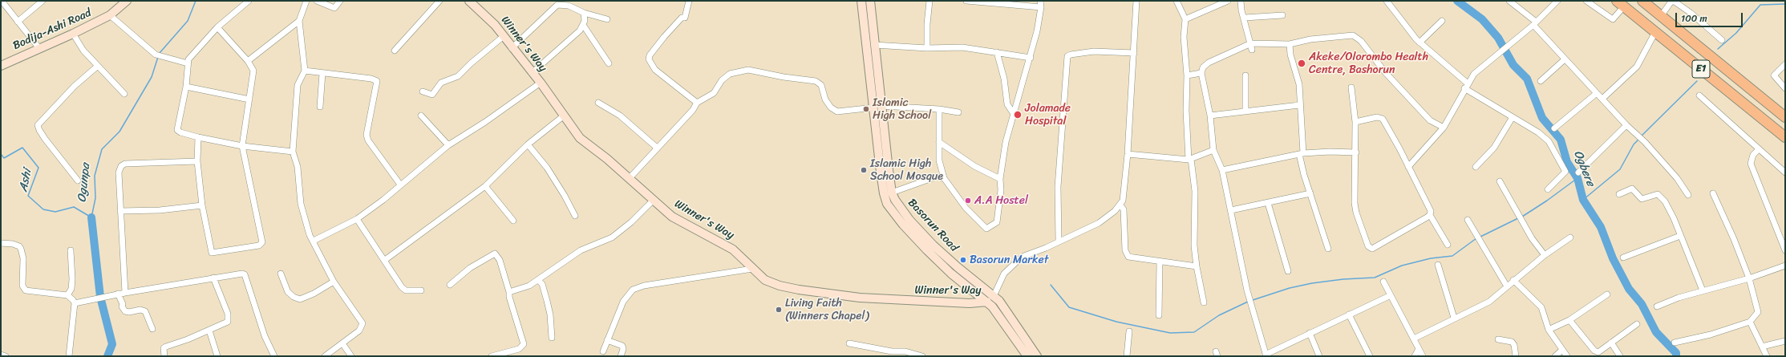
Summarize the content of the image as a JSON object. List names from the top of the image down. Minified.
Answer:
{"streets":{"highway":["E1"],"street":["Bodija-Ashi Road","Winner's Way","Basorun Road"]},"crossings":[["Winner's Way","Basorun Road"]],"water":["Ogbere","Ashi","Ogunpa"],"places":["Akeke/Olorombo Health Centre, Bashorun","Islamic High School","Jolamade Hospital","Islamic High School Mosque","A.A Hostel","Basorun Market","Living Faith (Winners Chapel)"],"scale_bar":"100 m"}
